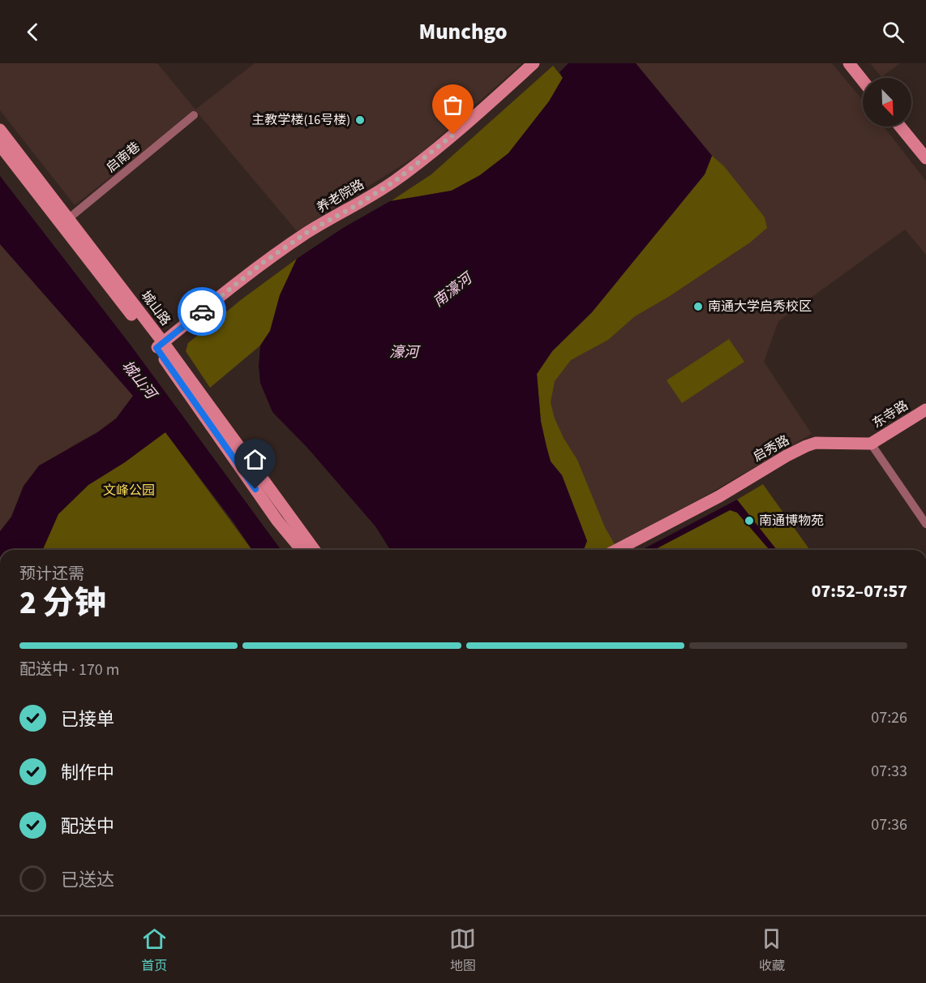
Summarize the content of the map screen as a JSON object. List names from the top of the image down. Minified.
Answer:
{"streets":{"main road":["养老院路","城山路","东寺路","启秀路"],"street":["启南巷"]},"crossings":[["启南巷","城山路"],["养老院路","城山路"],["东寺路","启秀路"]],"water":["南濠河","濠河","城山河"],"parks":["文峰公园"],"places":["主教学楼(16号楼)","南通大学启秀校区","南通博物苑"],"north":"bottom right","page":{"header":"Munchgo","heading":["2 分钟","预计还需","07:52–07:57"],"bar":"配送中 · 170 m","list":[["已接单","07:26"],["制作中","07:33"],["配送中","07:36"],"已送达"],"tabs":["首页","地图","收藏"]}}
